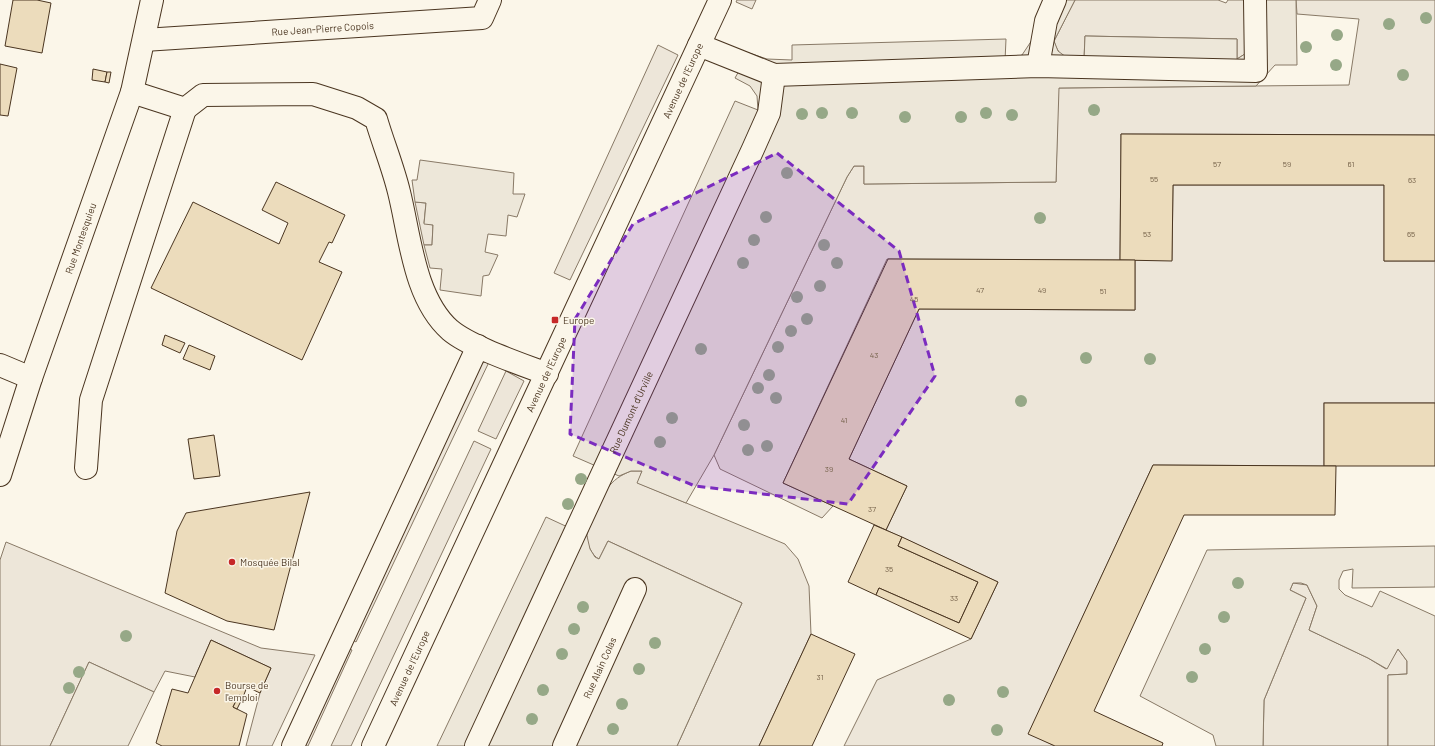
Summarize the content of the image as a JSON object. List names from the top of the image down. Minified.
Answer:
{"streets":{"street":["Rue Jean-Pierre Copois","Avenue de l'Europe","Rue Montesquieu","Rue Dumont d'Urville","Rue Alain Colas"]},"crossings":[["Rue Jean-Pierre Copois","Rue Montesquieu"]],"places":{"transit":["Europe"],"other":["Mosquée Bilal","Bourse de l'emploi"]},"house_numbers":["57","59","61","55","63","53","65","47","49","51","45","43","41","39","37","35","33","31"]}
